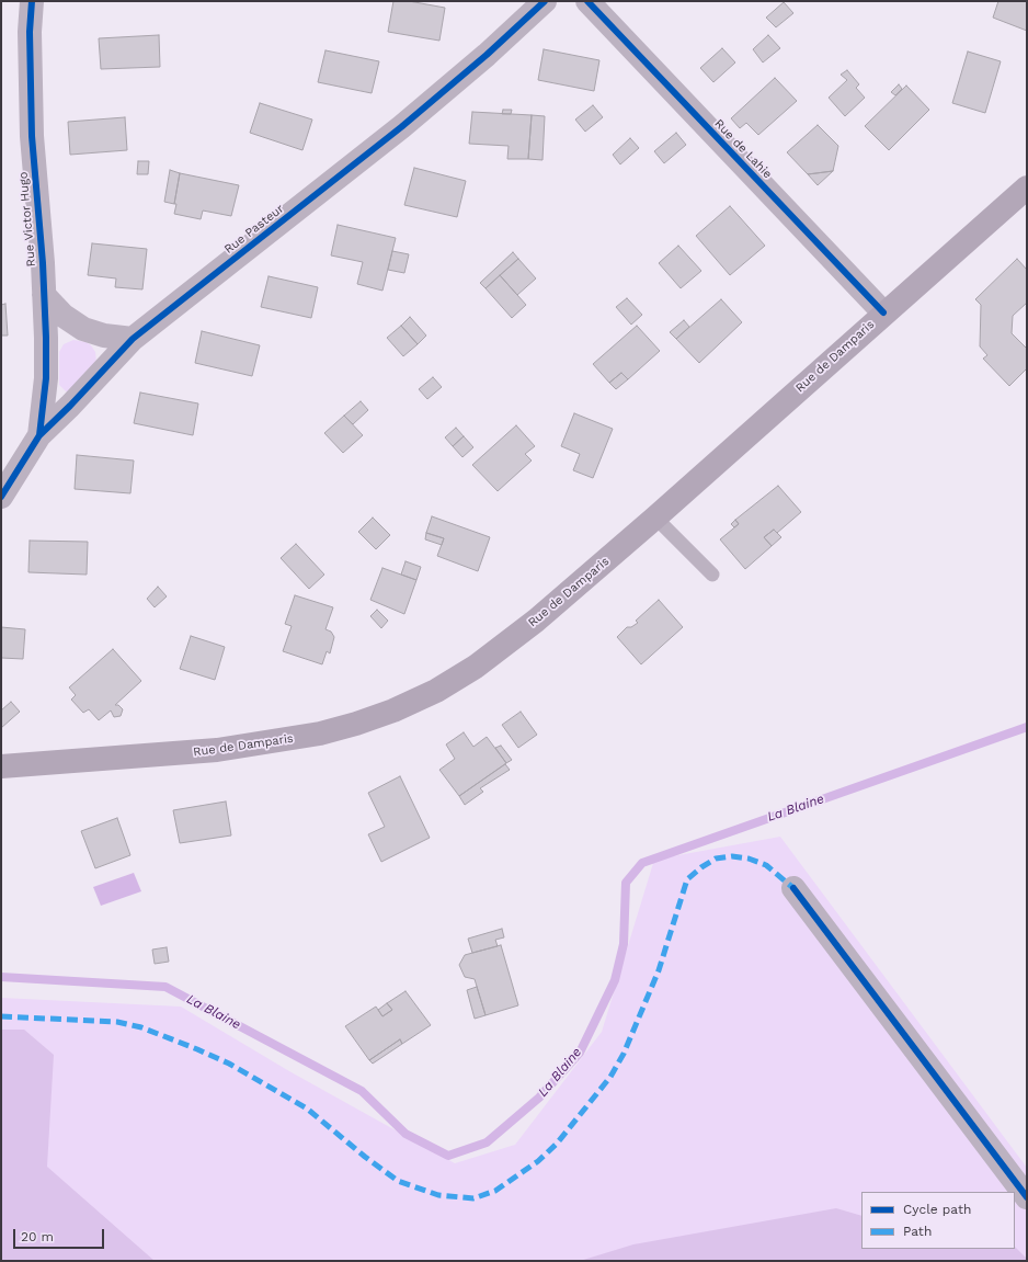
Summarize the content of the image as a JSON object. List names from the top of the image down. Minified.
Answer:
{"streets":{"main road":["Rue de Damparis"],"street":["Rue de Lahie","Rue Victor Hugo","Rue Pasteur"]},"crossings":[["Rue de Lahie","Rue de Damparis"],["Rue Victor Hugo","Rue Pasteur"]],"water":["La Blaine"],"legend":["Cycle path","Path"],"scale_bar":"20 m"}
